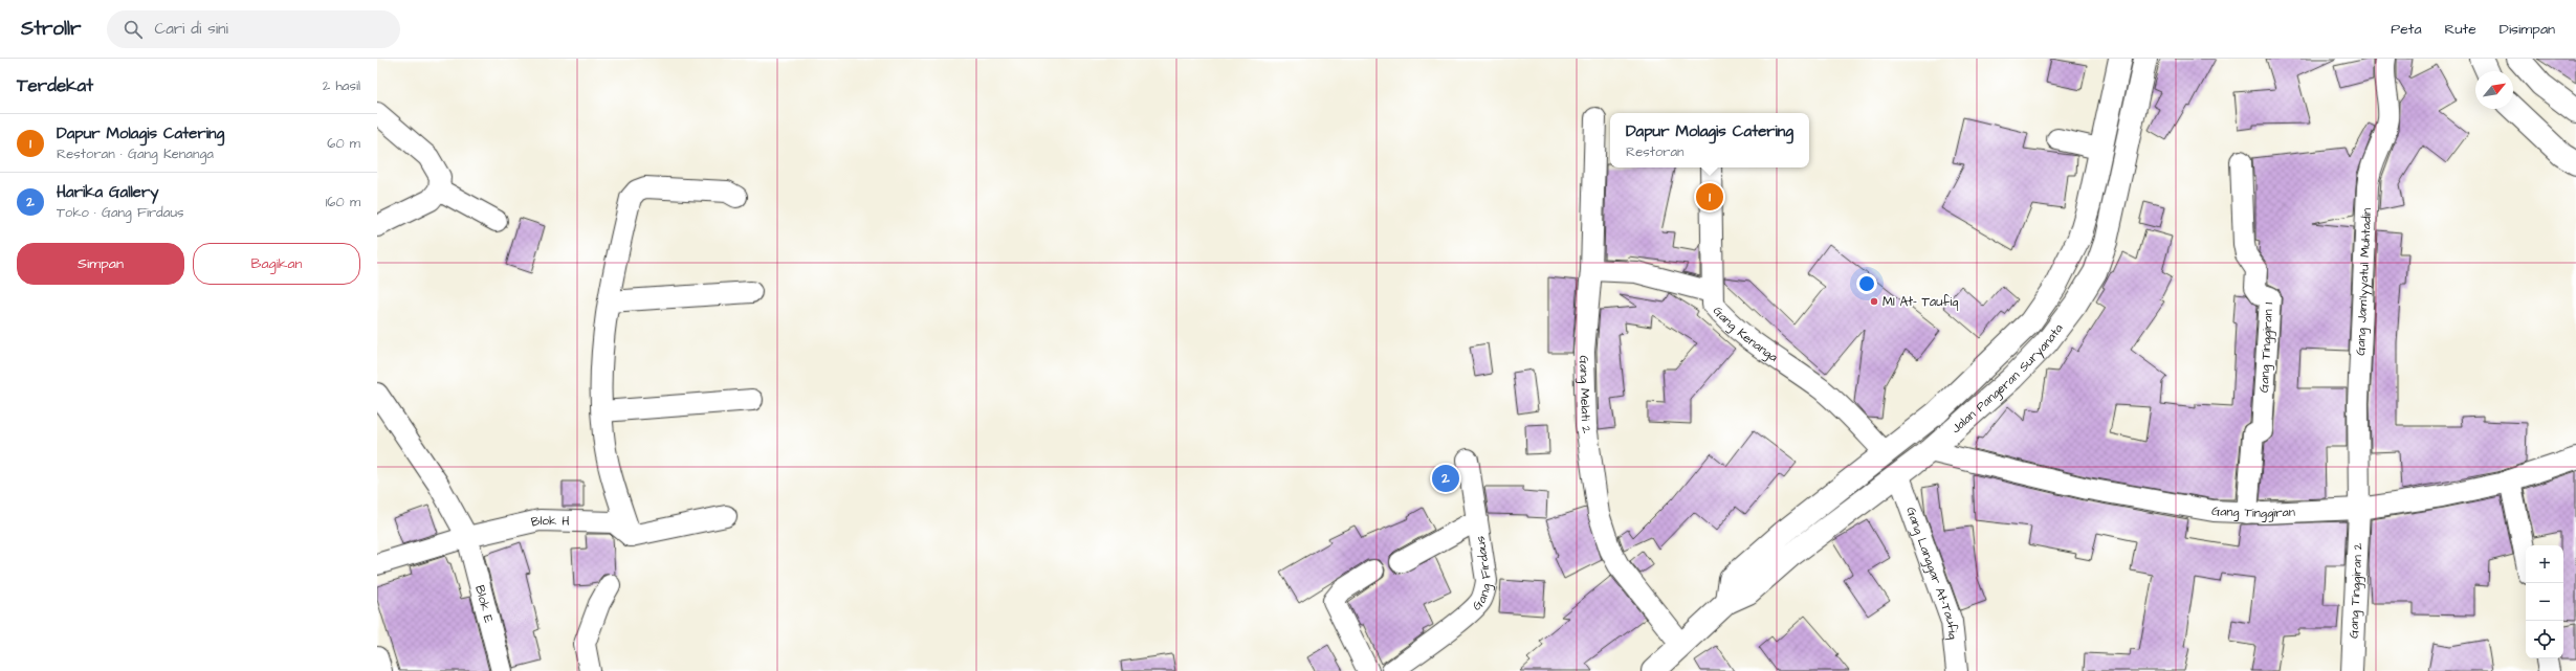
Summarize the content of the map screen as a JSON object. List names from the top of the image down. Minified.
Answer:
{"streets":{"main road":["Jalan Pangeran Suryanata"],"street":["Gang Jam'Iyyatul Muhtadin","Gang Kenanga","Gang Tinggiran 1","Gang Melati 2","Gang Tinggiran","Blok H","Gang Firdaus","Gang Langgar At-Taufiq","Gang Tinggiran 2","Blok E"]},"crossings":[["Gang Jam'Iyyatul Muhtadin","Gang Tinggiran"],["Gang Jam'Iyyatul Muhtadin","Gang Tinggiran 2"],["Gang Kenanga","Jalan Pangeran Suryanata"],["Gang Tinggiran 1","Gang Tinggiran"],["Jalan Pangeran Suryanata","Gang Melati 2"],["Jalan Pangeran Suryanata","Gang Tinggiran"],["Jalan Pangeran Suryanata","Gang Langgar At-Taufiq"],["Gang Tinggiran","Gang Tinggiran 2"],["Blok H","Blok E"]],"places":["MI At- Taufiq"],"north":"top right","page":{"header":"Strollr","search":"Cari di sini","nav":["Peta","Rute","Disimpan"],"heading":["Terdekat","2 hasil"],"list":[{"mark":"1","name":"Dapur Molagis Catering","note":"Restoran · Gang Kenanga","value":"60 m"},{"mark":"2","name":"Harika Gallery","note":"Toko · Gang Firdaus","value":"160 m"}],"popup":["Dapur Molagis Catering","Restoran"],"pins":["1","2"],"buttons":["Simpan","Bagikan"],"map_buttons":["+","−"]}}
